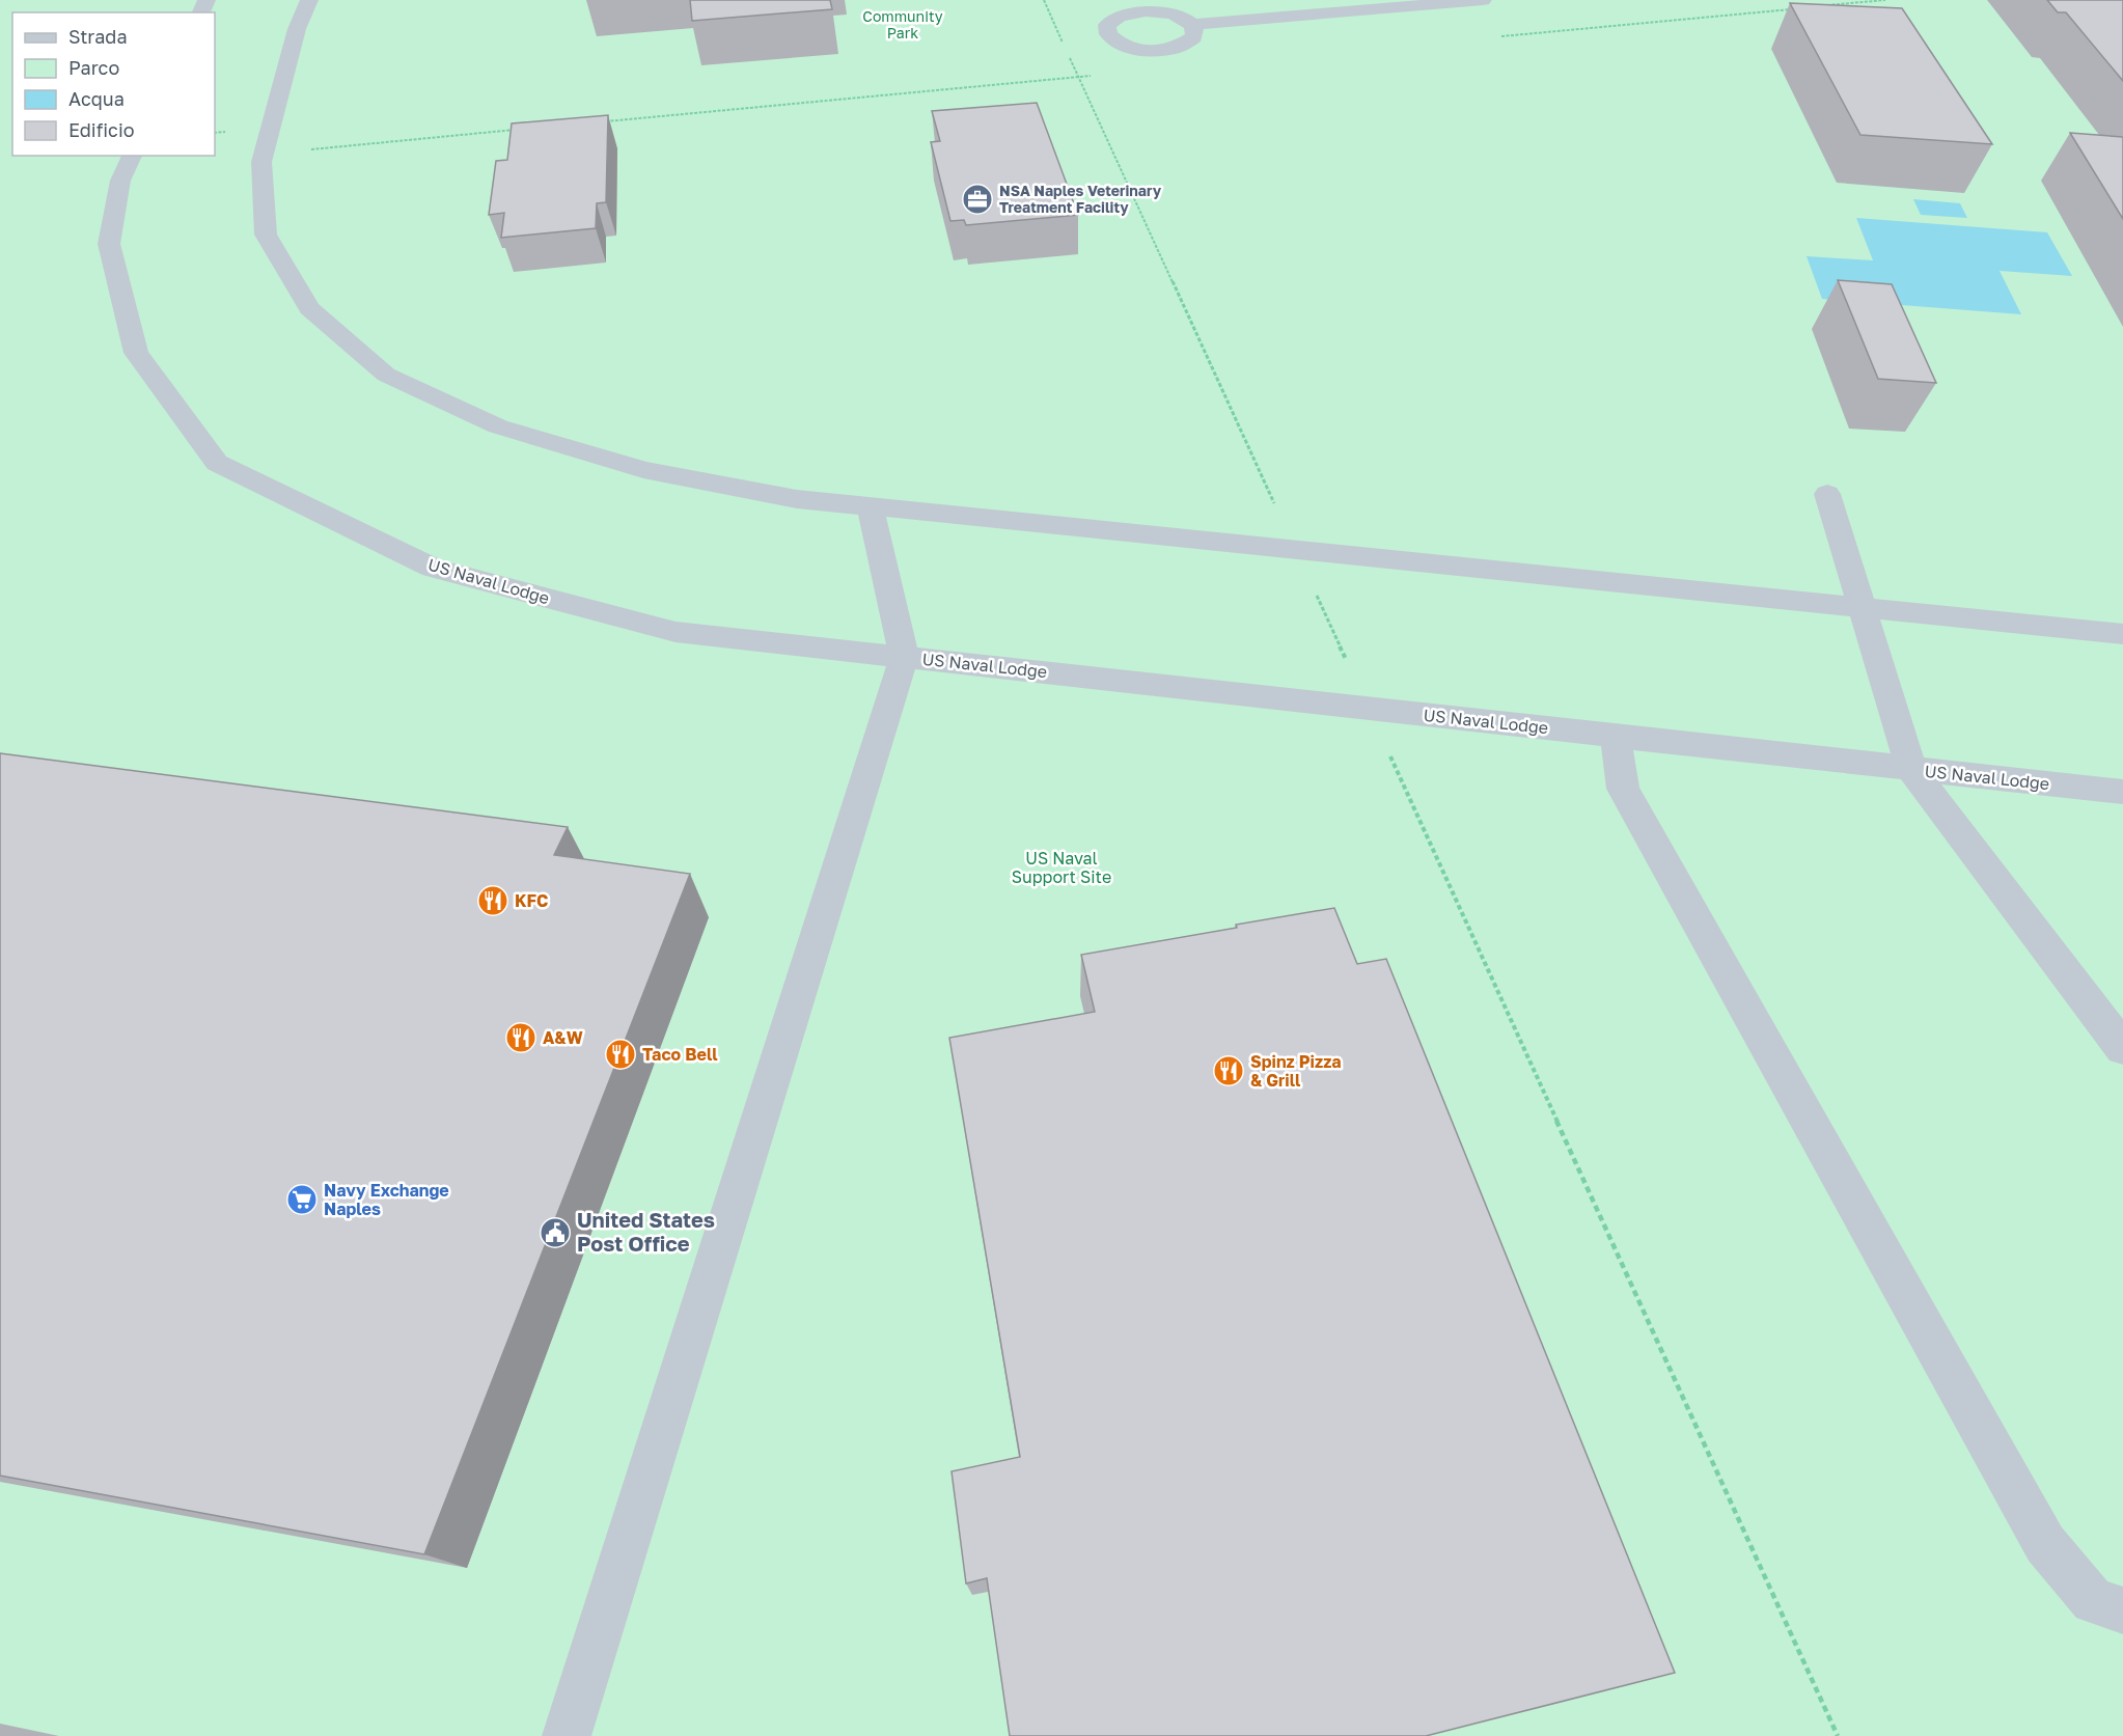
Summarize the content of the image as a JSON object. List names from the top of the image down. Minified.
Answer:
{"streets":{"street":["US Naval Lodge"]},"parks":["Community Park","US Naval Support Site"],"places":{"office":["NSA Naples Veterinary Treatment Facility"],"restaurant":["KFC","A&W","Taco Bell","Spinz Pizza & Grill"],"supermarket":["Navy Exchange Naples"],"public building":["United States Post Office"]},"legend":["Strada","Parco","Acqua","Edificio"]}
